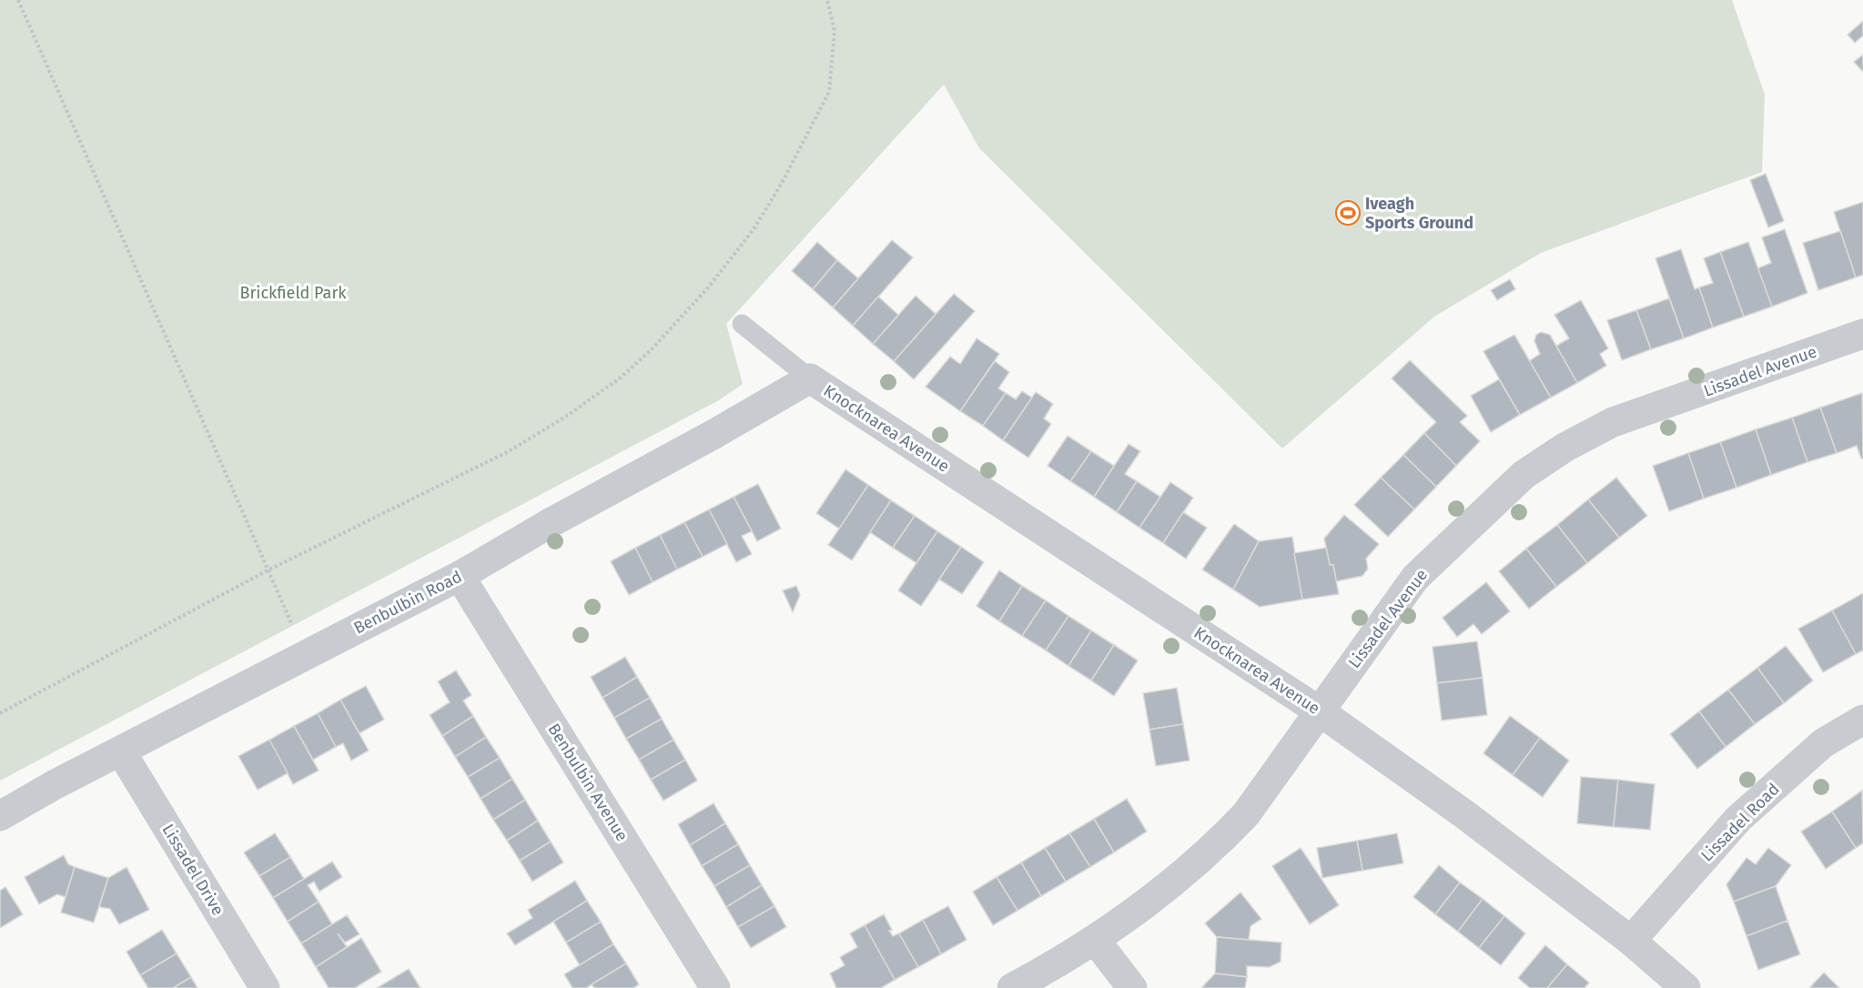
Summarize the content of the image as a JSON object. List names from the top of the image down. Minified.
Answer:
{"streets":{"street":["Lissadel Avenue","Knocknarea Avenue","Benbulbin Road","Benbulbin Avenue","Lissadel Road","Lissadel Drive"]},"crossings":[["Lissadel Avenue","Knocknarea Avenue"],["Knocknarea Avenue","Benbulbin Road"],["Knocknarea Avenue","Lissadel Road"],["Benbulbin Road","Benbulbin Avenue"],["Benbulbin Road","Lissadel Drive"]],"parks":["Brickfield Park"],"places":{"sports":["Iveagh Sports Ground"]}}
